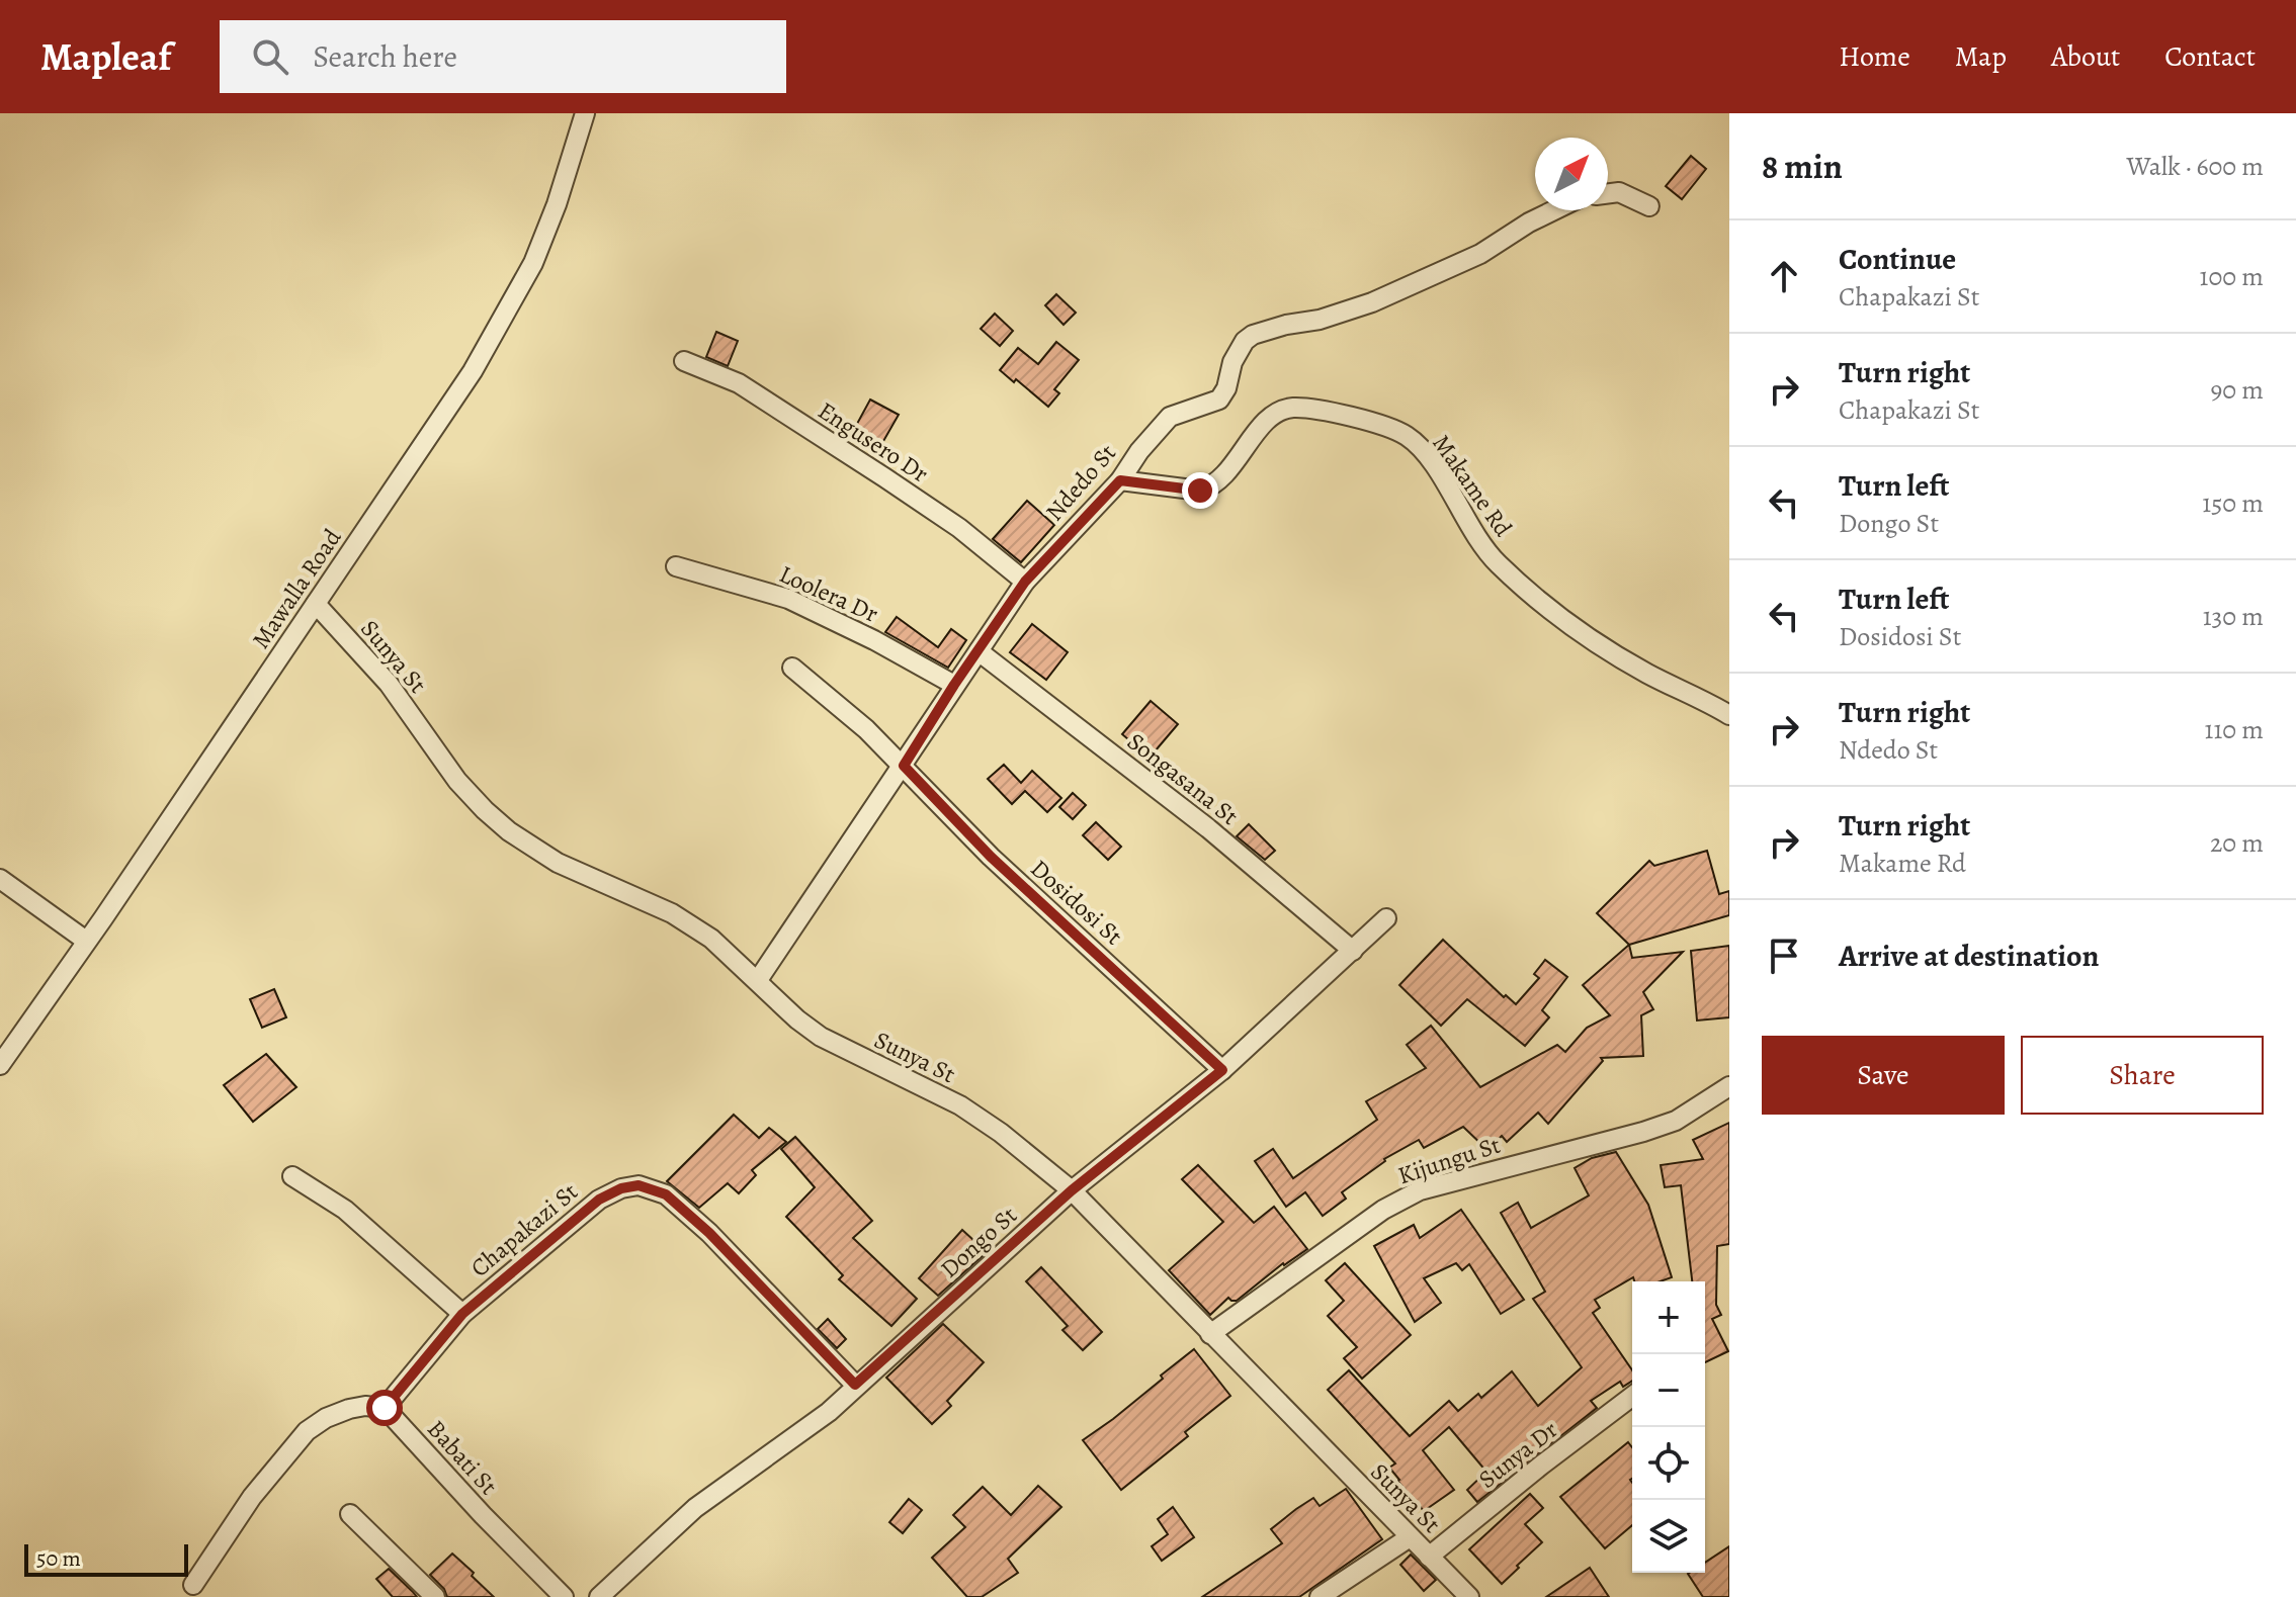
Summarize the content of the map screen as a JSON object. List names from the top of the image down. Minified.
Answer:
{"streets":{"street":["Engusero Dr","Ndedo St","Makame Rd","Mawalla Road","Loolera Dr","Sunya St","Songasana St","Dosidosi St","Kijungu St","Chapakazi St","Dongo St","Sunya Dr","Babati St"]},"crossings":[["Engusero Dr","Ndedo St"],["Ndedo St","Makame Rd"],["Ndedo St","Loolera Dr"],["Ndedo St","Sunya St"],["Ndedo St","Songasana St"],["Ndedo St","Dosidosi St"],["Mawalla Road","Sunya St"],["Sunya St","Kijungu St"],["Sunya St","Dongo St"],["Sunya St","Sunya Dr"],["Songasana St","Dongo St"],["Dosidosi St","Dongo St"],["Chapakazi St","Dongo St"],["Chapakazi St","Babati St"]],"scale_bar":"50 m","north":"top right","page":{"header":"Mapleaf","search":"Search here","nav":["Home","Map","About","Contact"],"heading":["8 min","Walk · 600 m"],"list":[["Continue","Chapakazi St","100 m"],["Turn right","Chapakazi St","90 m"],["Turn left","Dongo St","150 m"],["Turn left","Dosidosi St","130 m"],["Turn right","Ndedo St","110 m"],["Turn right","Makame Rd","20 m"],"Arrive at destination"],"buttons":["Save","Share"],"map_buttons":["+","−"],"scale":"50 m"}}
